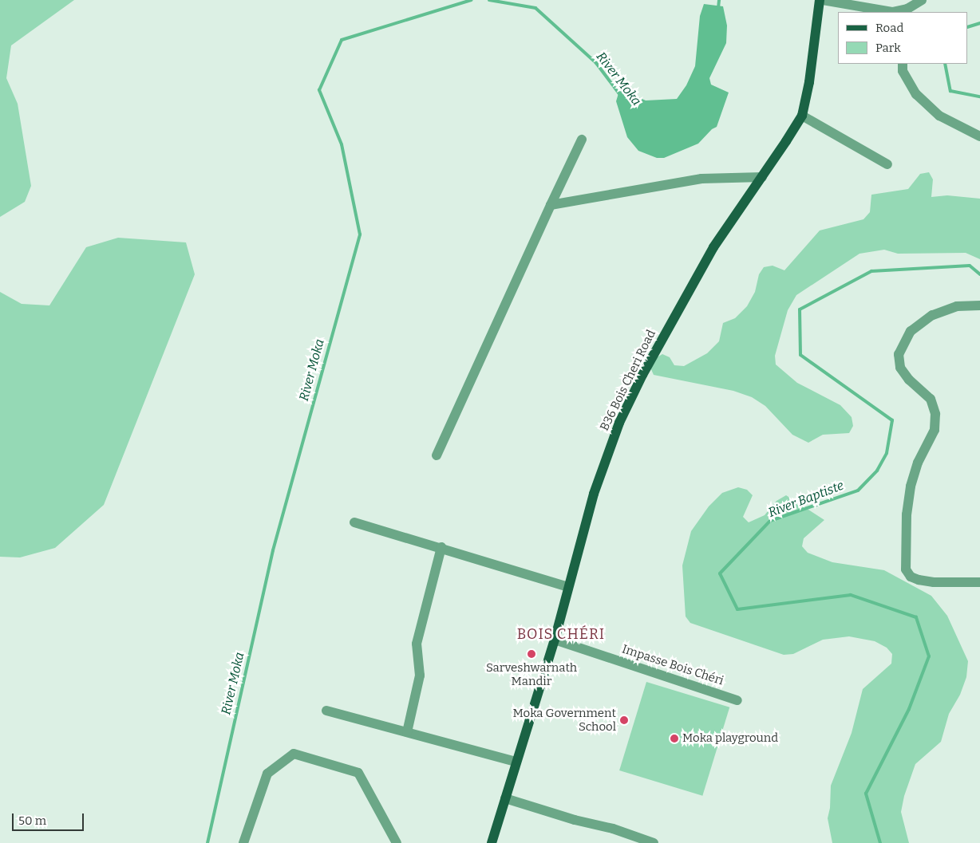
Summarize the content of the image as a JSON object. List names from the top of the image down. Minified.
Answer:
{"streets":{"main road":["B36 Bois Cheri Road"],"street":["Impasse Bois Chéri"]},"crossings":[["B36 Bois Cheri Road","Impasse Bois Chéri"]],"districts":["BOIS CHÉRI"],"water":["River Moka","River Baptiste"],"places":["Sarveshwarnath Mandir","Moka Government School","Moka playground"],"legend":["Road","Park"],"scale_bar":"50 m"}
